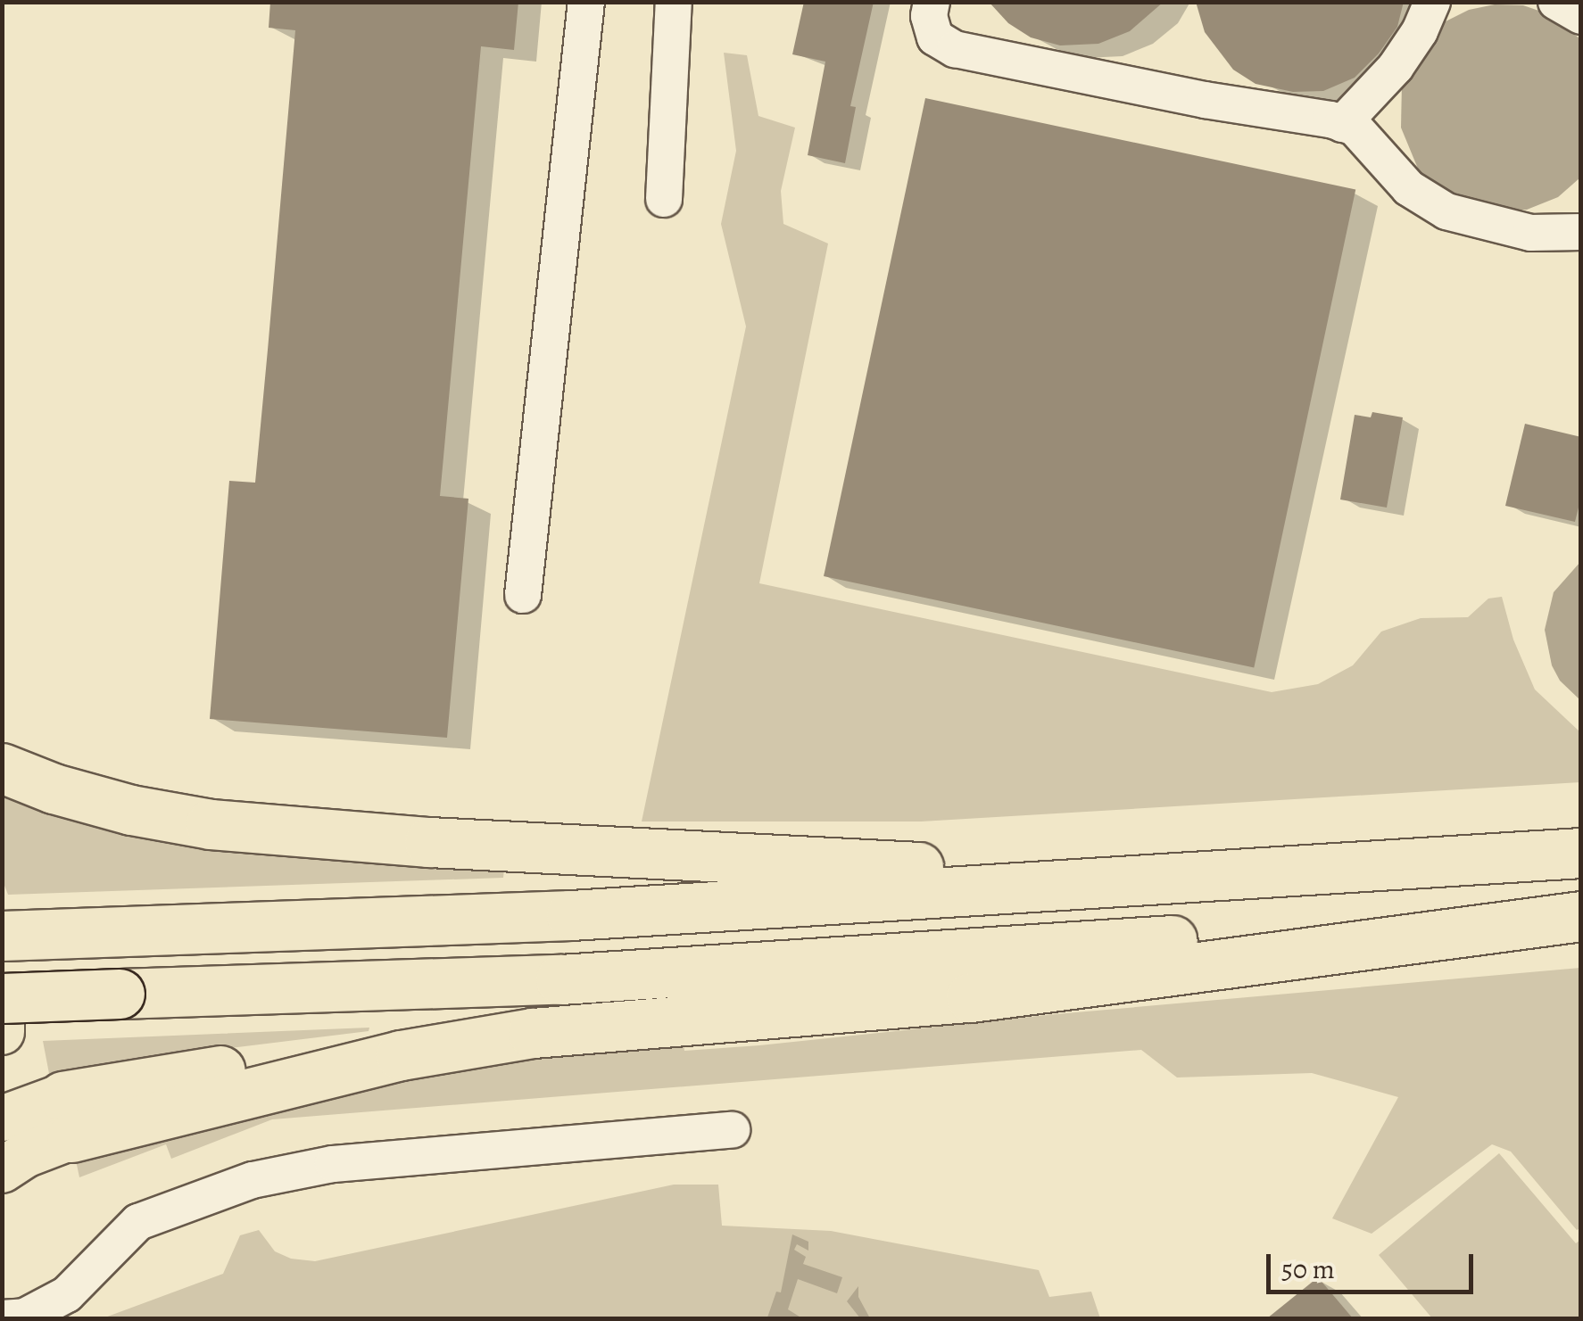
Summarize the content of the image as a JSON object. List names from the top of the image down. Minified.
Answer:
{"scale_bar":"50 m"}
